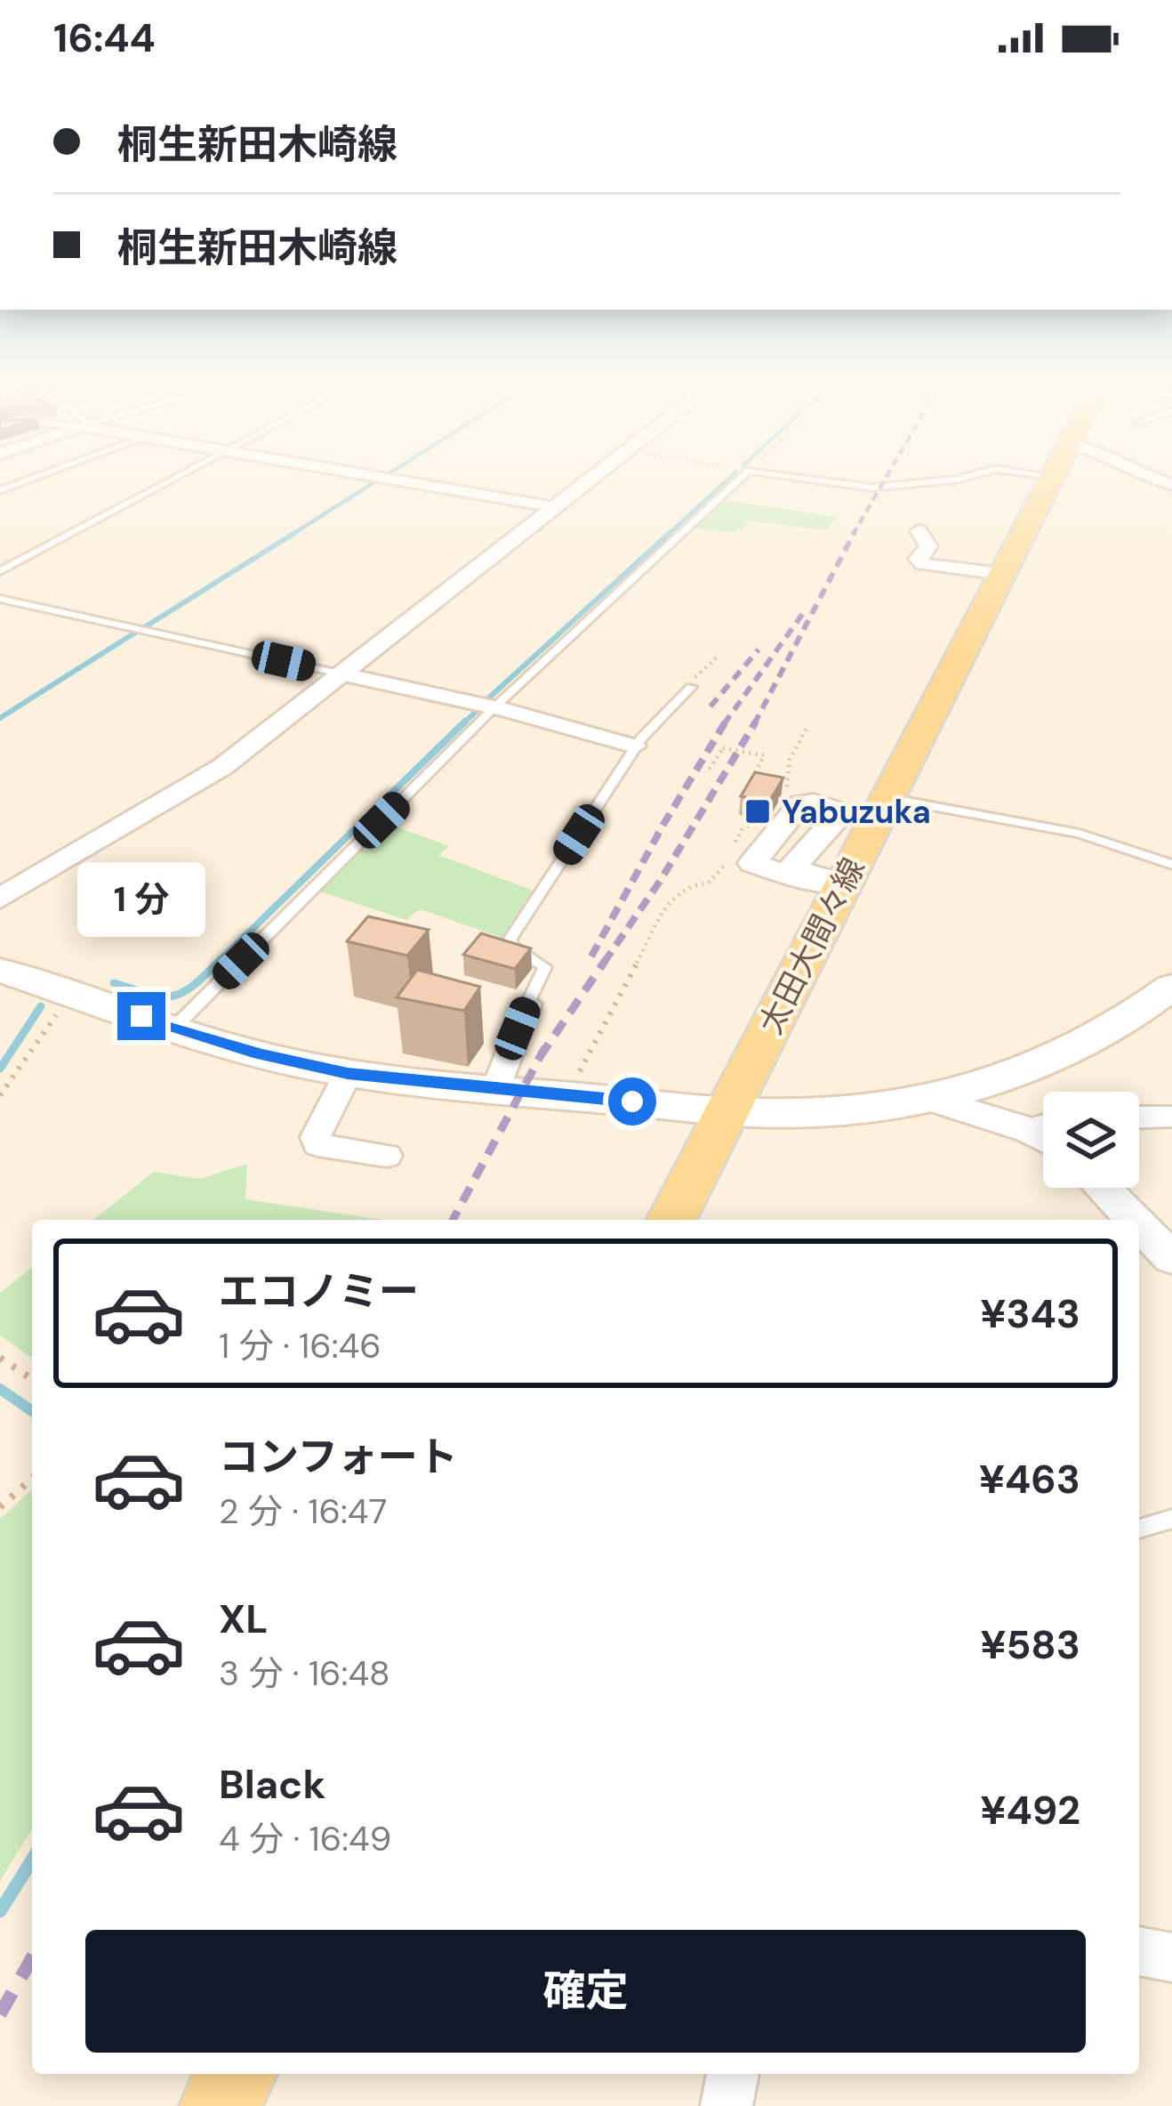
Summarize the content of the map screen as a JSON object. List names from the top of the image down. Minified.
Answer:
{"streets":{"main road":["太田大間々線"]},"places":{"transit":["Yabuzuka"]},"page":{"status":"16:44","banner":["桐生新田木崎線","桐生新田木崎線"],"bubble":"1 分","list":[{"name":"エコノミー","note":"1 分 · 16:46","value":"¥343"},{"name":"コンフォート","note":"2 分 · 16:47","value":"¥463"},{"name":"XL","note":"3 分 · 16:48","value":"¥583"},{"name":"Black","note":"4 分 · 16:49","value":"¥492"}],"buttons":"確定"}}
